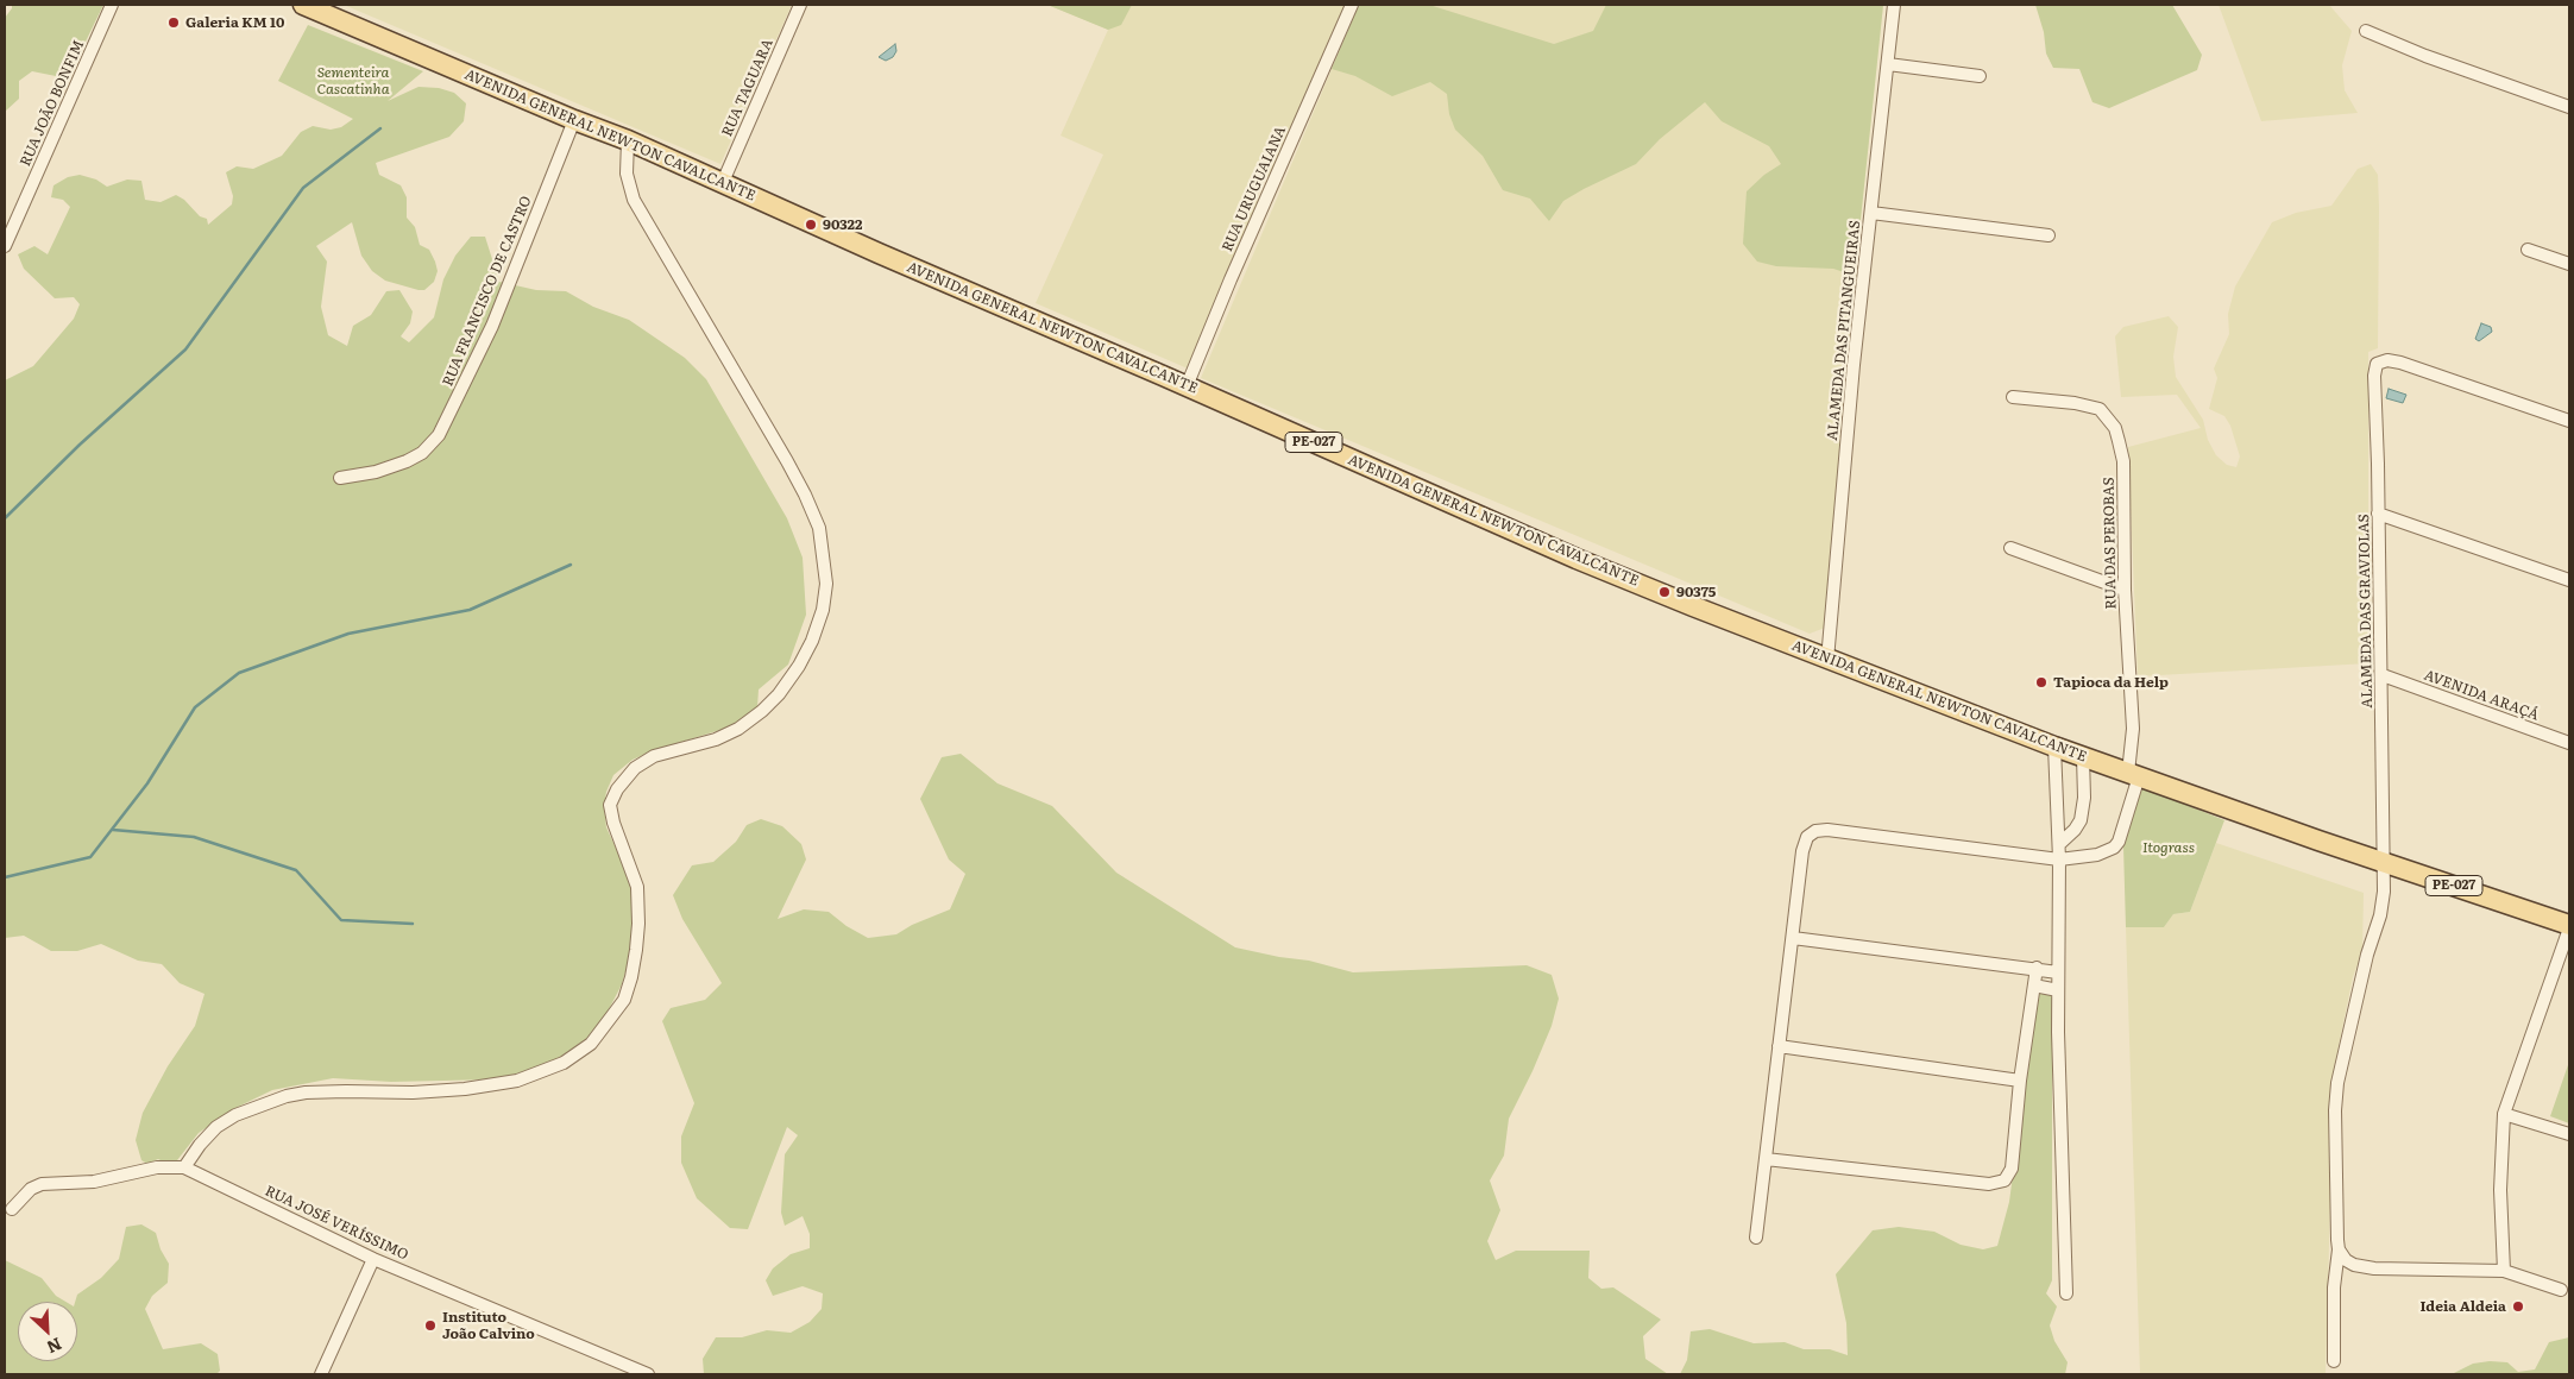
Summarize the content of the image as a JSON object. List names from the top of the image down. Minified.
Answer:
{"streets":{"main road":["AVENIDA GENERAL NEWTON CAVALCANTE","PE-027"],"street":["RUA TAGUARA","RUA JOÃO BONFIM","RUA URUGUAIANA","RUA FRANCISCO DE CASTRO","ALAMEDA DAS PITANGUEIRAS","RUA DAS PEROBAS","ALAMEDA DAS GRAVIOLAS","AVENIDA ARAÇÁ","RUA JOSÉ VERÍSSIMO"]},"crossings":[["RUA TAGUARA","AVENIDA GENERAL NEWTON CAVALCANTE"],["AVENIDA GENERAL NEWTON CAVALCANTE","RUA URUGUAIANA"],["AVENIDA GENERAL NEWTON CAVALCANTE","RUA FRANCISCO DE CASTRO"],["AVENIDA GENERAL NEWTON CAVALCANTE","ALAMEDA DAS PITANGUEIRAS"],["AVENIDA GENERAL NEWTON CAVALCANTE","PE-027"],["AVENIDA GENERAL NEWTON CAVALCANTE","RUA DAS PEROBAS"],["AVENIDA GENERAL NEWTON CAVALCANTE","ALAMEDA DAS GRAVIOLAS"],["PE-027","ALAMEDA DAS GRAVIOLAS"],["ALAMEDA DAS GRAVIOLAS","AVENIDA ARAÇÁ"]],"parks":["Sementeira Cascatinha","Itograss"],"places":["Galeria KM 10","90322","90375","Tapioca da Help","Ideia Aldeia","Instituto João Calvino"],"north":"bottom right"}
